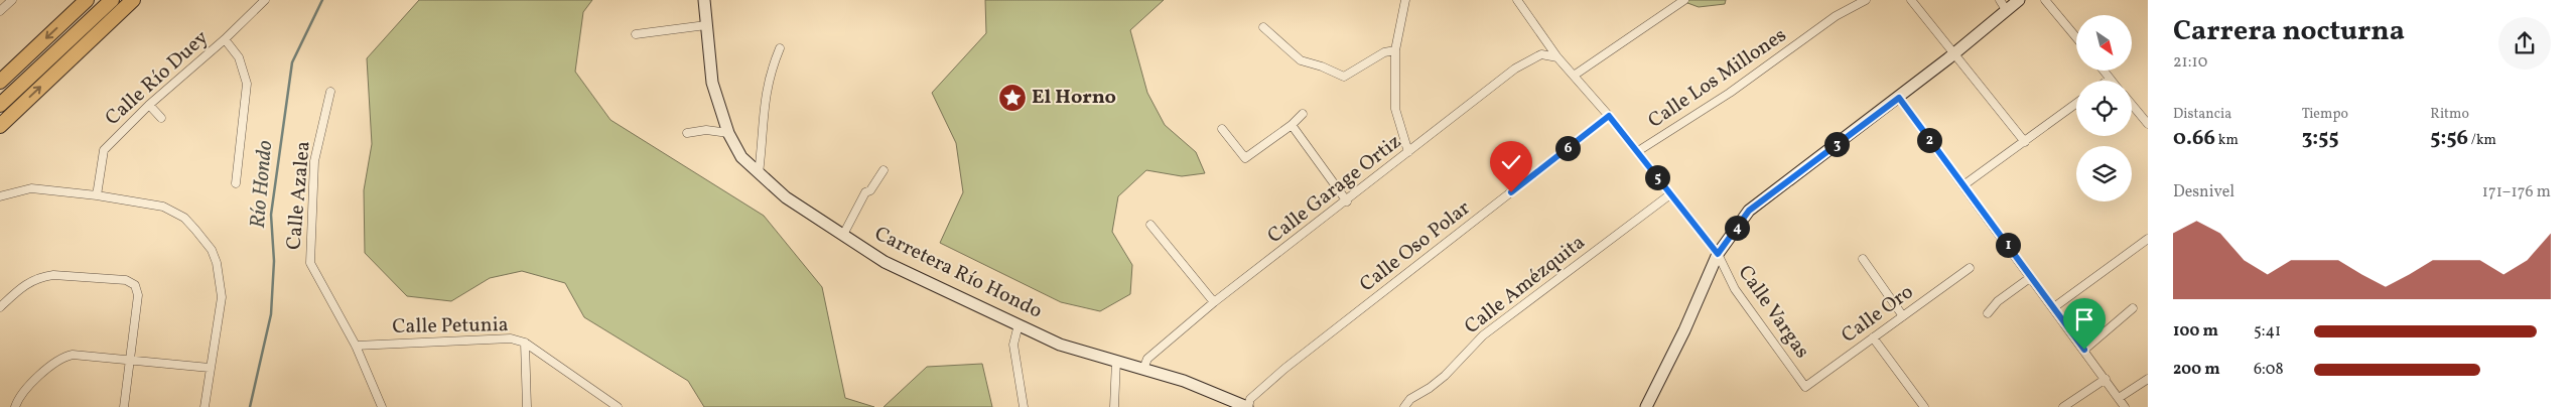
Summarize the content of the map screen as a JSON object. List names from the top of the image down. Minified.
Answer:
{"streets":{"street":["Calle Río Duey","Calle Los Millones","Calle Garage Ortiz","Calle Azalea","Calle Oso Polar","Carretera Río Hondo","Calle Amézquita","Calle Vargas","Calle Oro","Calle Petunia"]},"crossings":[["Calle Los Millones","Calle Vargas"],["Calle Garage Ortiz","Carretera Río Hondo"],["Calle Garage Ortiz","Calle Vargas"],["Calle Azalea","Calle Petunia"],["Calle Oso Polar","Carretera Río Hondo"],["Calle Oso Polar","Calle Vargas"],["Calle Amézquita","Calle Vargas"],["Calle Vargas","Calle Oro"]],"water":["Río Hondo"],"places":{"place":["El Horno"]},"north":"bottom right","page":{"heading":["Carrera nocturna","21:10"],"stats":[["Distancia","0.66 km"],["Tiempo","3:55"],["Ritmo","5:56 /km"]],"pins":["2","3","6","5","4","1"],"chart":["Desnivel","171–176 m"],"list":[{"name":"100 m","note":"5:41"},{"name":"200 m","note":"6:08"}]}}
